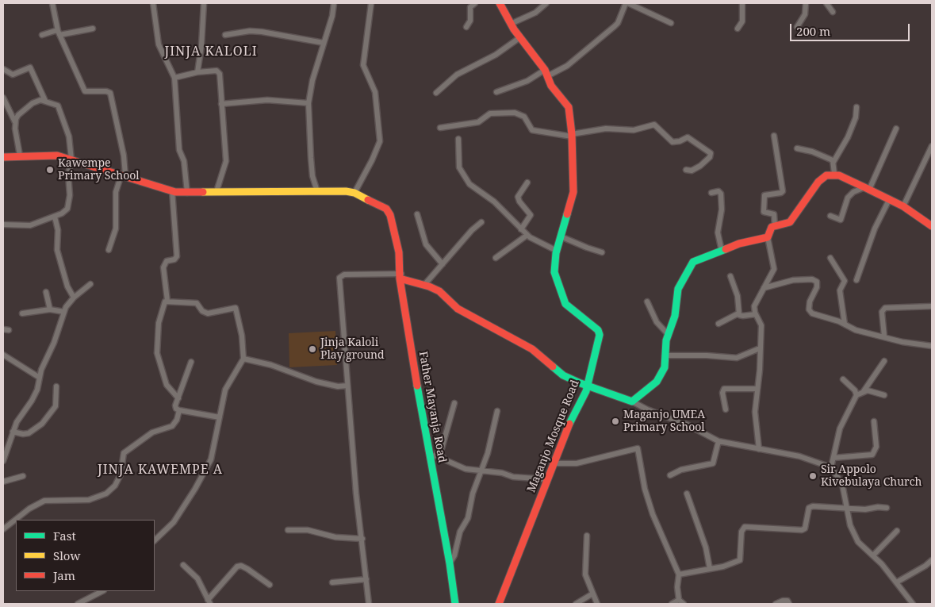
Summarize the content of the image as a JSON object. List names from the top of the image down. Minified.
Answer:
{"streets":{"street":["Father Mayanja Road","Maganjo Mosque Road"]},"districts":["JINJA KALOLI","JINJA KAWEMPE A"],"places":["Kawempe Primary School","Jinja Kaloli Play ground","Maganjo UMEA Primary School","Sir Appolo Kivebulaya Church"],"legend":["Fast","Slow","Jam"],"scale_bar":"200 m"}
